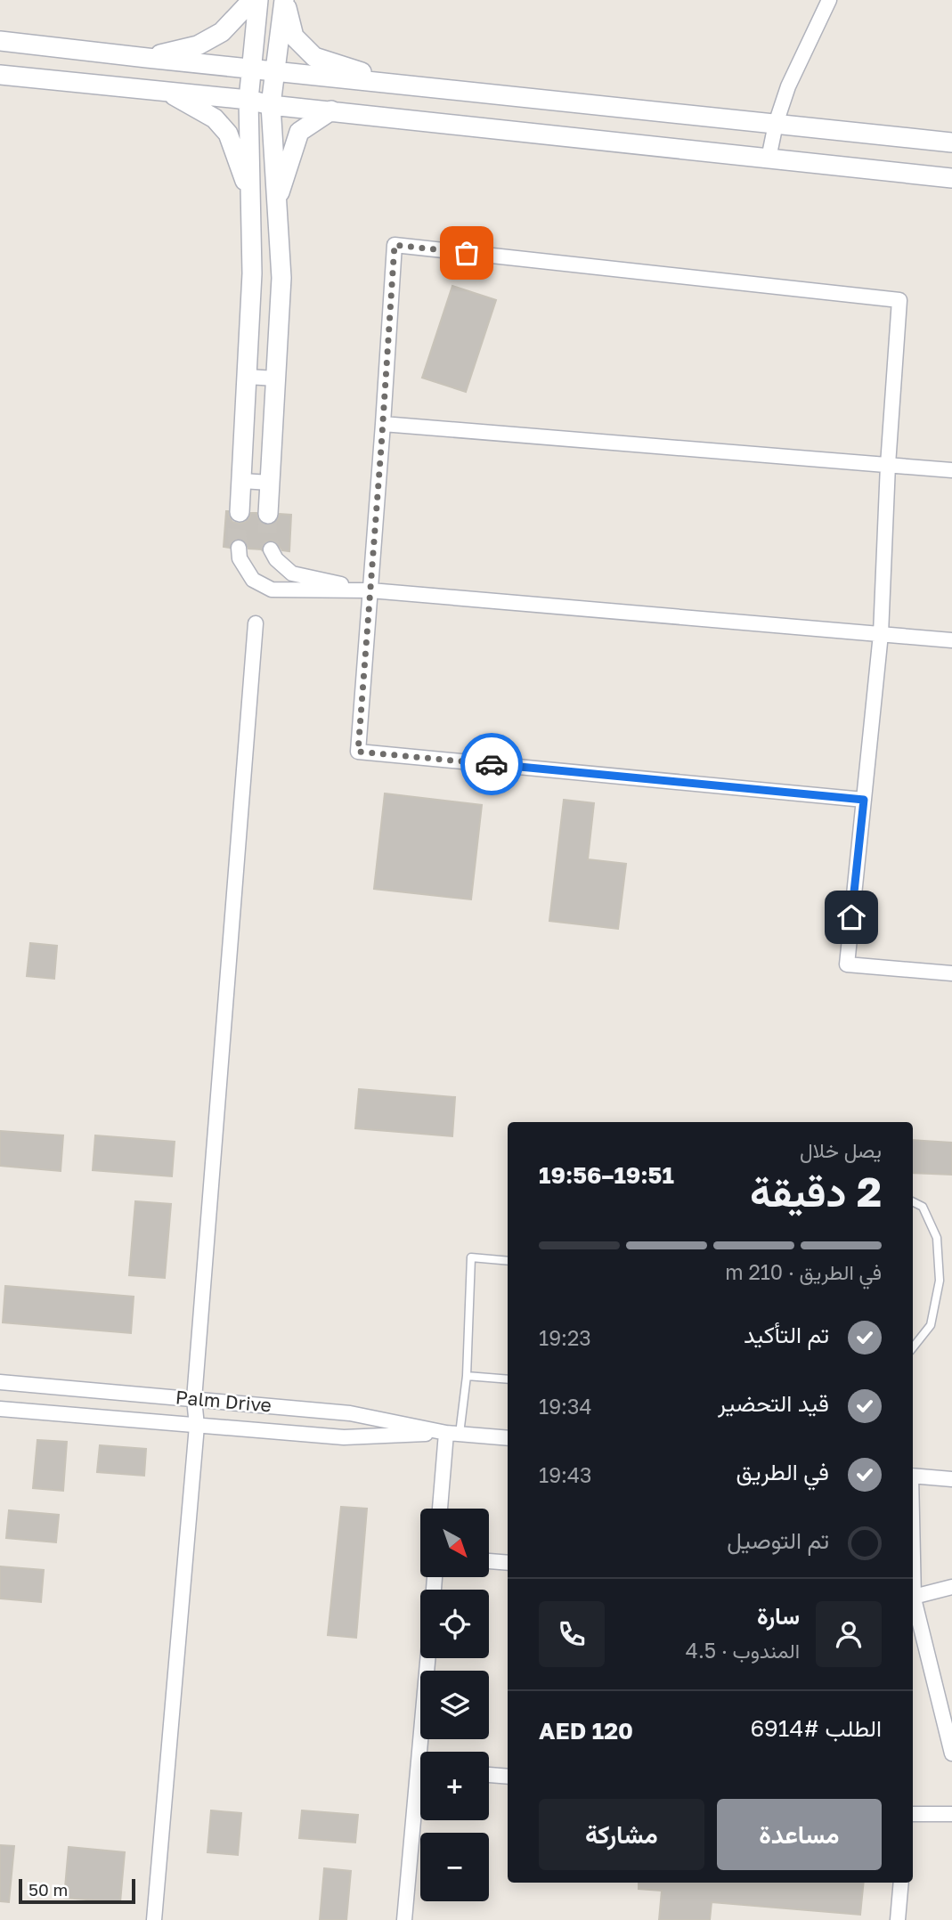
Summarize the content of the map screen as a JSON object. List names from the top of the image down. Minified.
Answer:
{"streets":{"street":["Palm Drive"]},"scale_bar":"50 m","north":"bottom right","page":{"heading":["2 دقيقة","يصل خلال","19:51–19:56"],"panel":["سارة","المندوب · 4.5","الطلب #6914","AED 120"],"bar":"في الطريق · 210 m","list":[["تم التأكيد","19:23"],["قيد التحضير","19:34"],["في الطريق","19:43"],"تم التوصيل"],"map_buttons":["+","−"],"buttons":["مساعدة","مشاركة"],"scale":"50 m"}}
